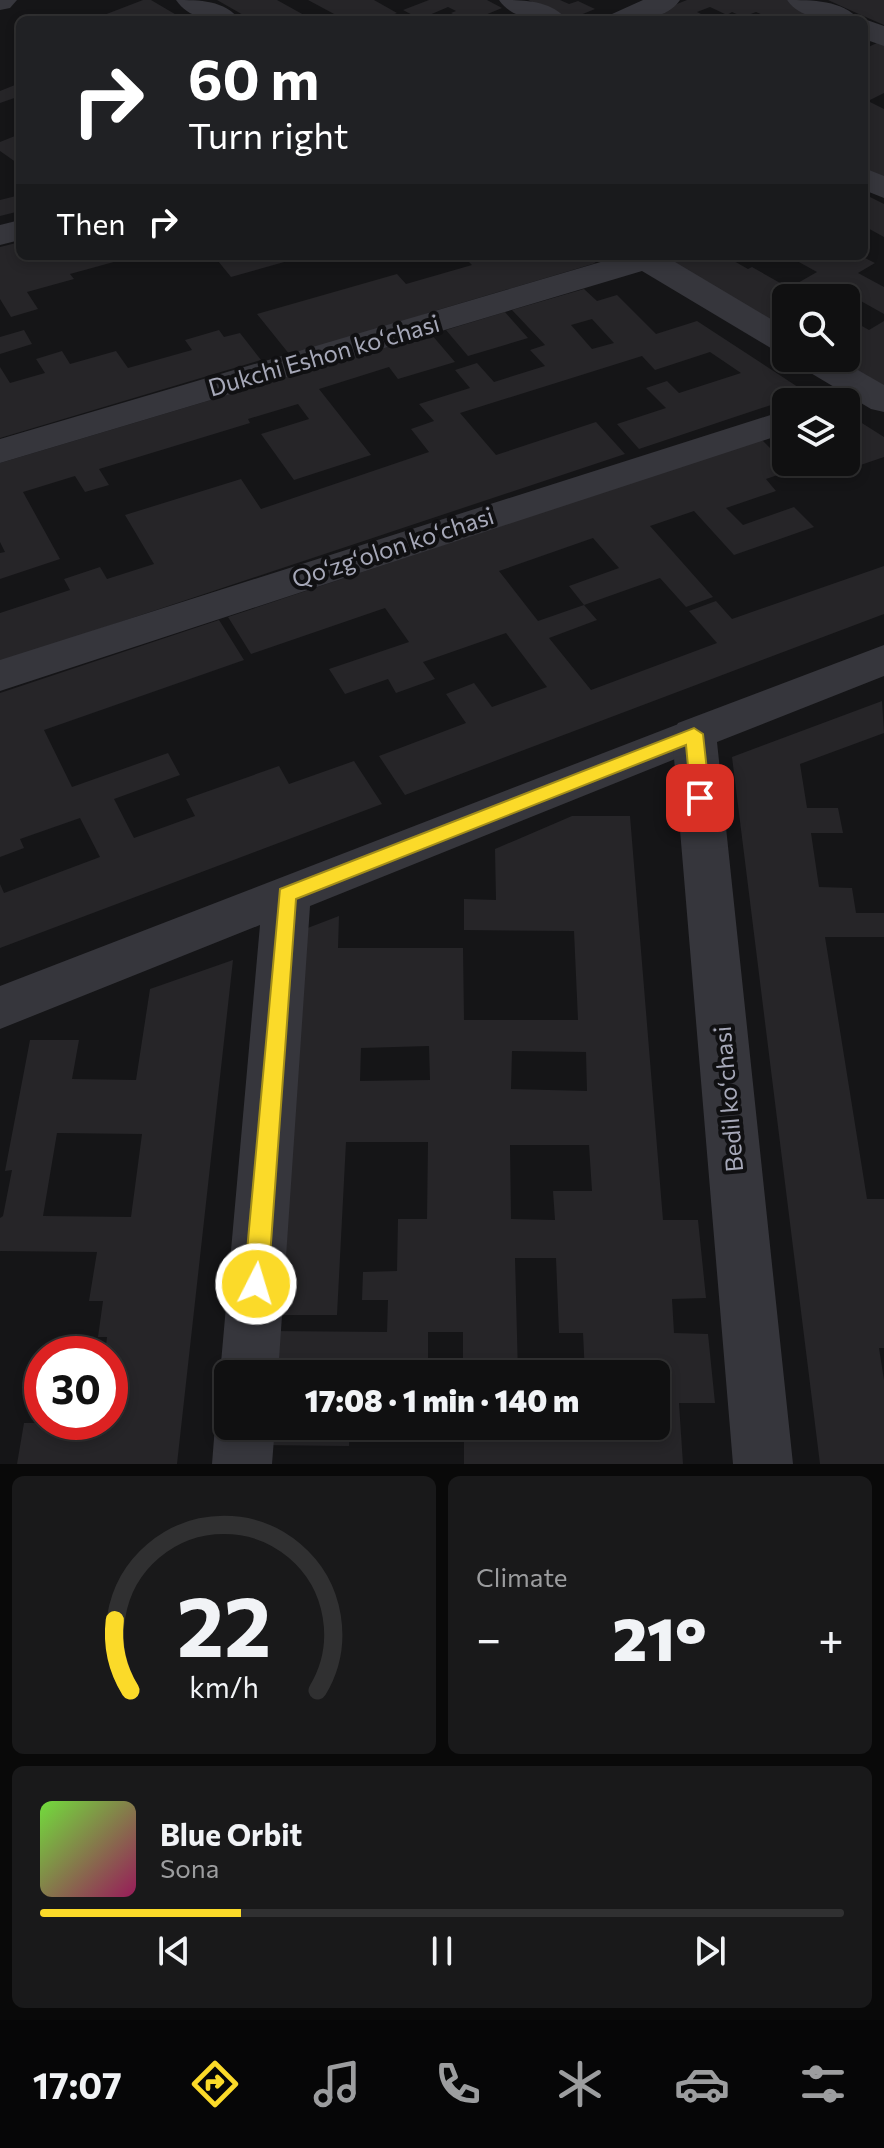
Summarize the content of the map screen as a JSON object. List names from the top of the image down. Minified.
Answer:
{"streets":{"street":["Dukchi Eshon koʻchasi","Qoʻzgʻolon koʻchasi","Bedil koʻchasi"]},"page":{"turn":["60 m","Turn right"],"then":"Then","limit":"30","trip":"17:08 · 1 min · 140 m","tile":"Climate","heat":["−","21°","+"],"song":["Blue Orbit","Sona"],"tabs":"17:07","gauge":["22","km/h"]}}
